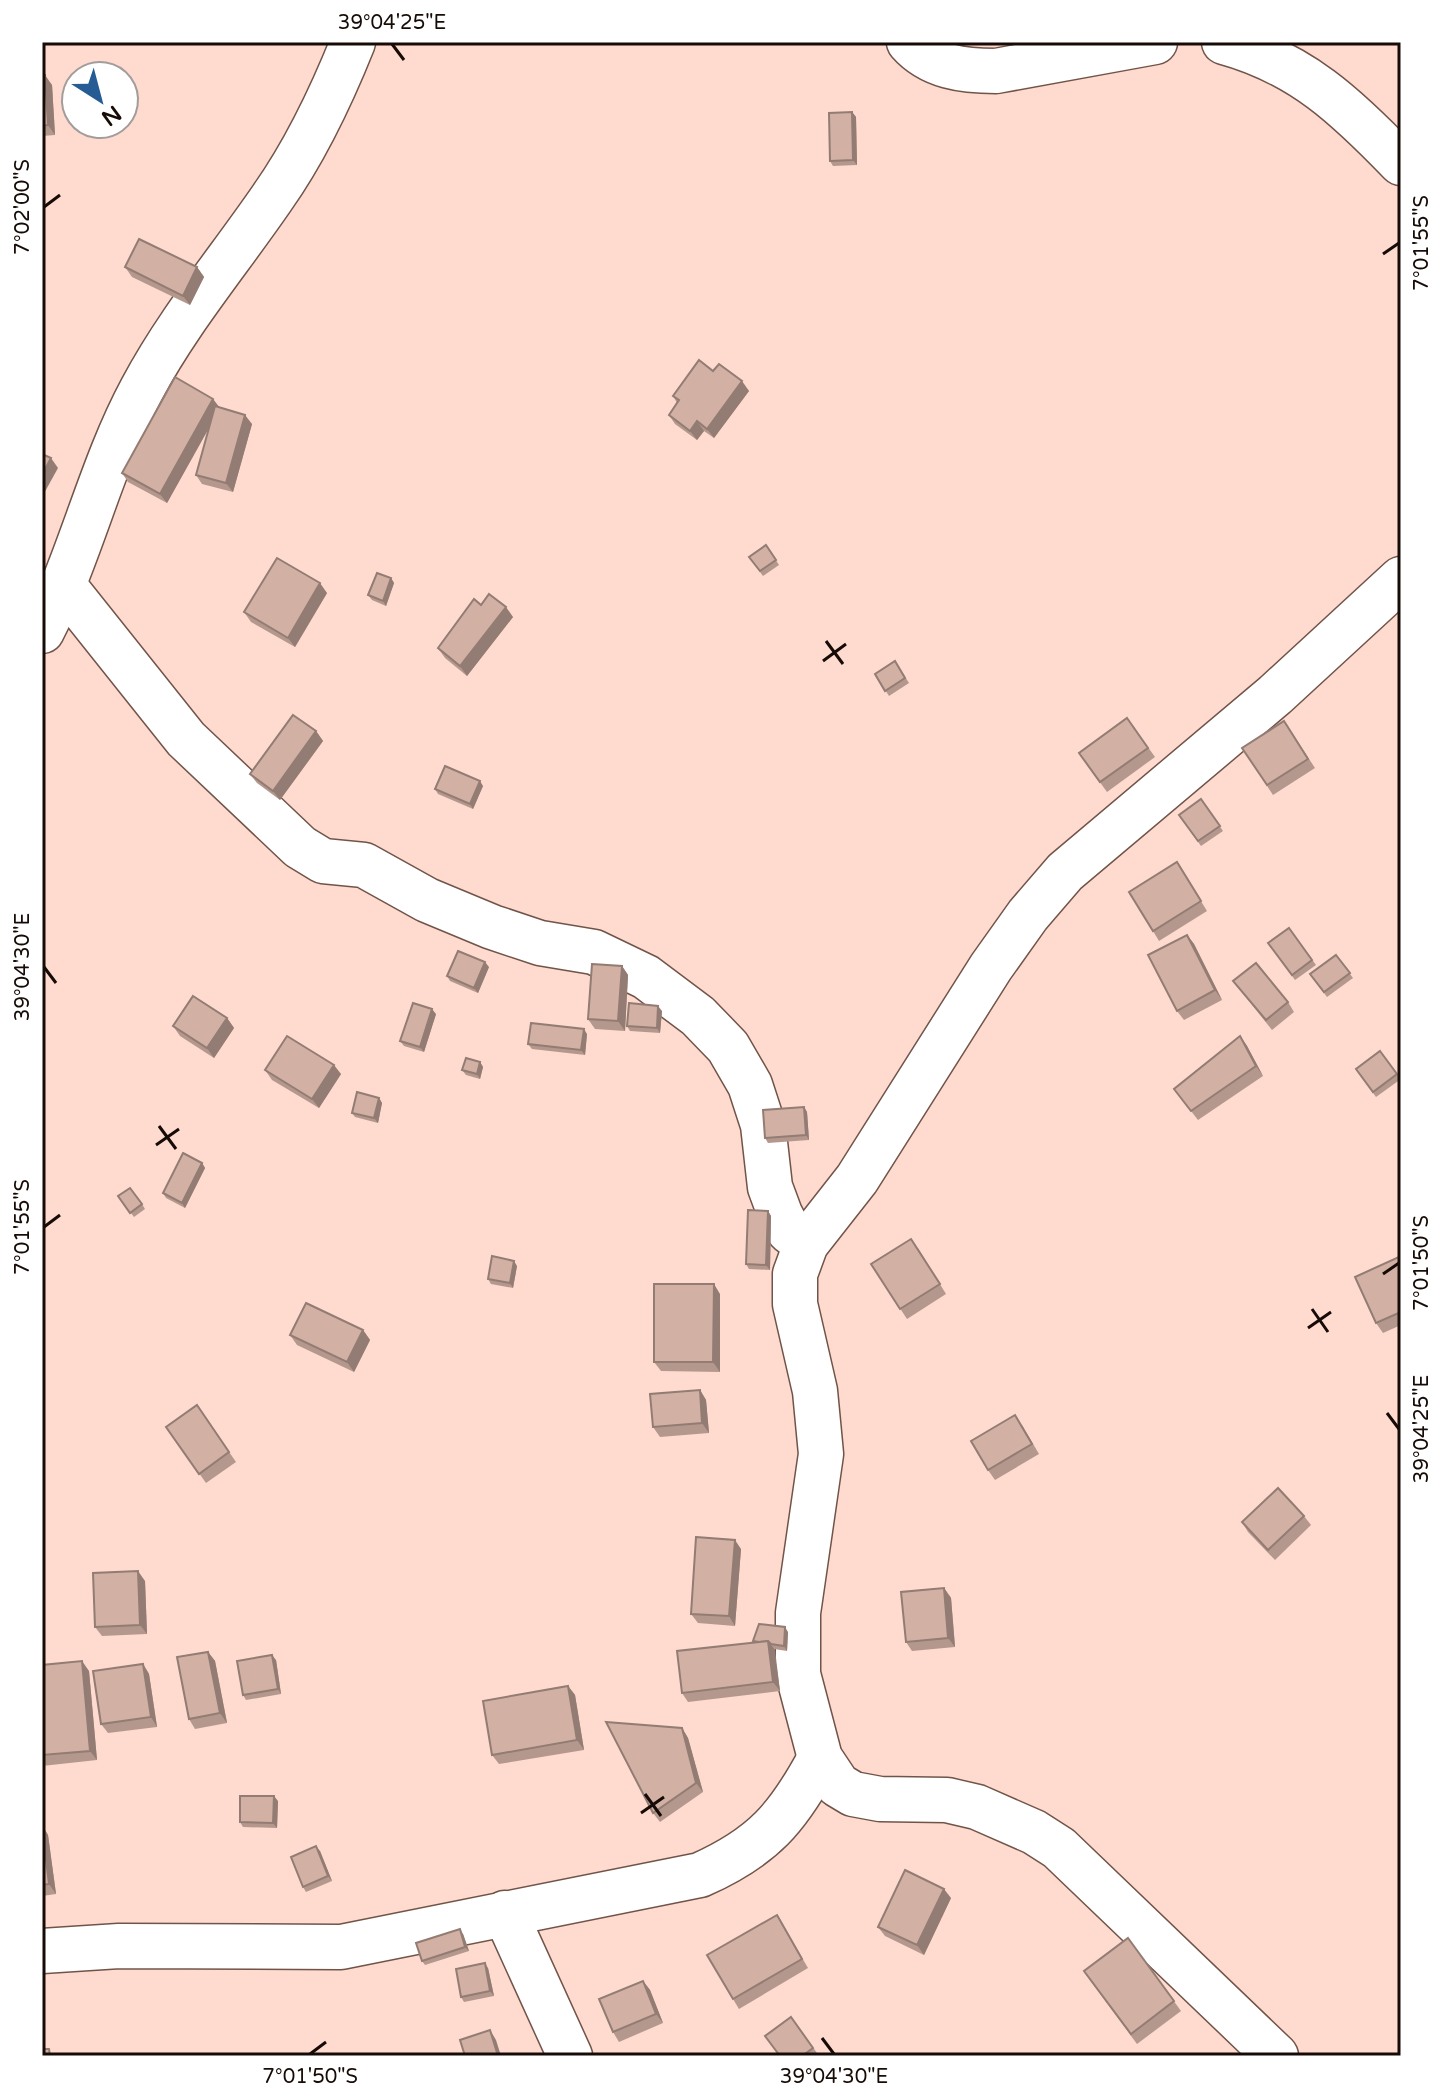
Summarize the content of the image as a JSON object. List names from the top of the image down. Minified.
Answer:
{"north":"bottom right","coordinates":["39°04'25\"E","7°02'00\"S","7°01'55\"S","39°04'30\"E","7°01'50\"S"]}
